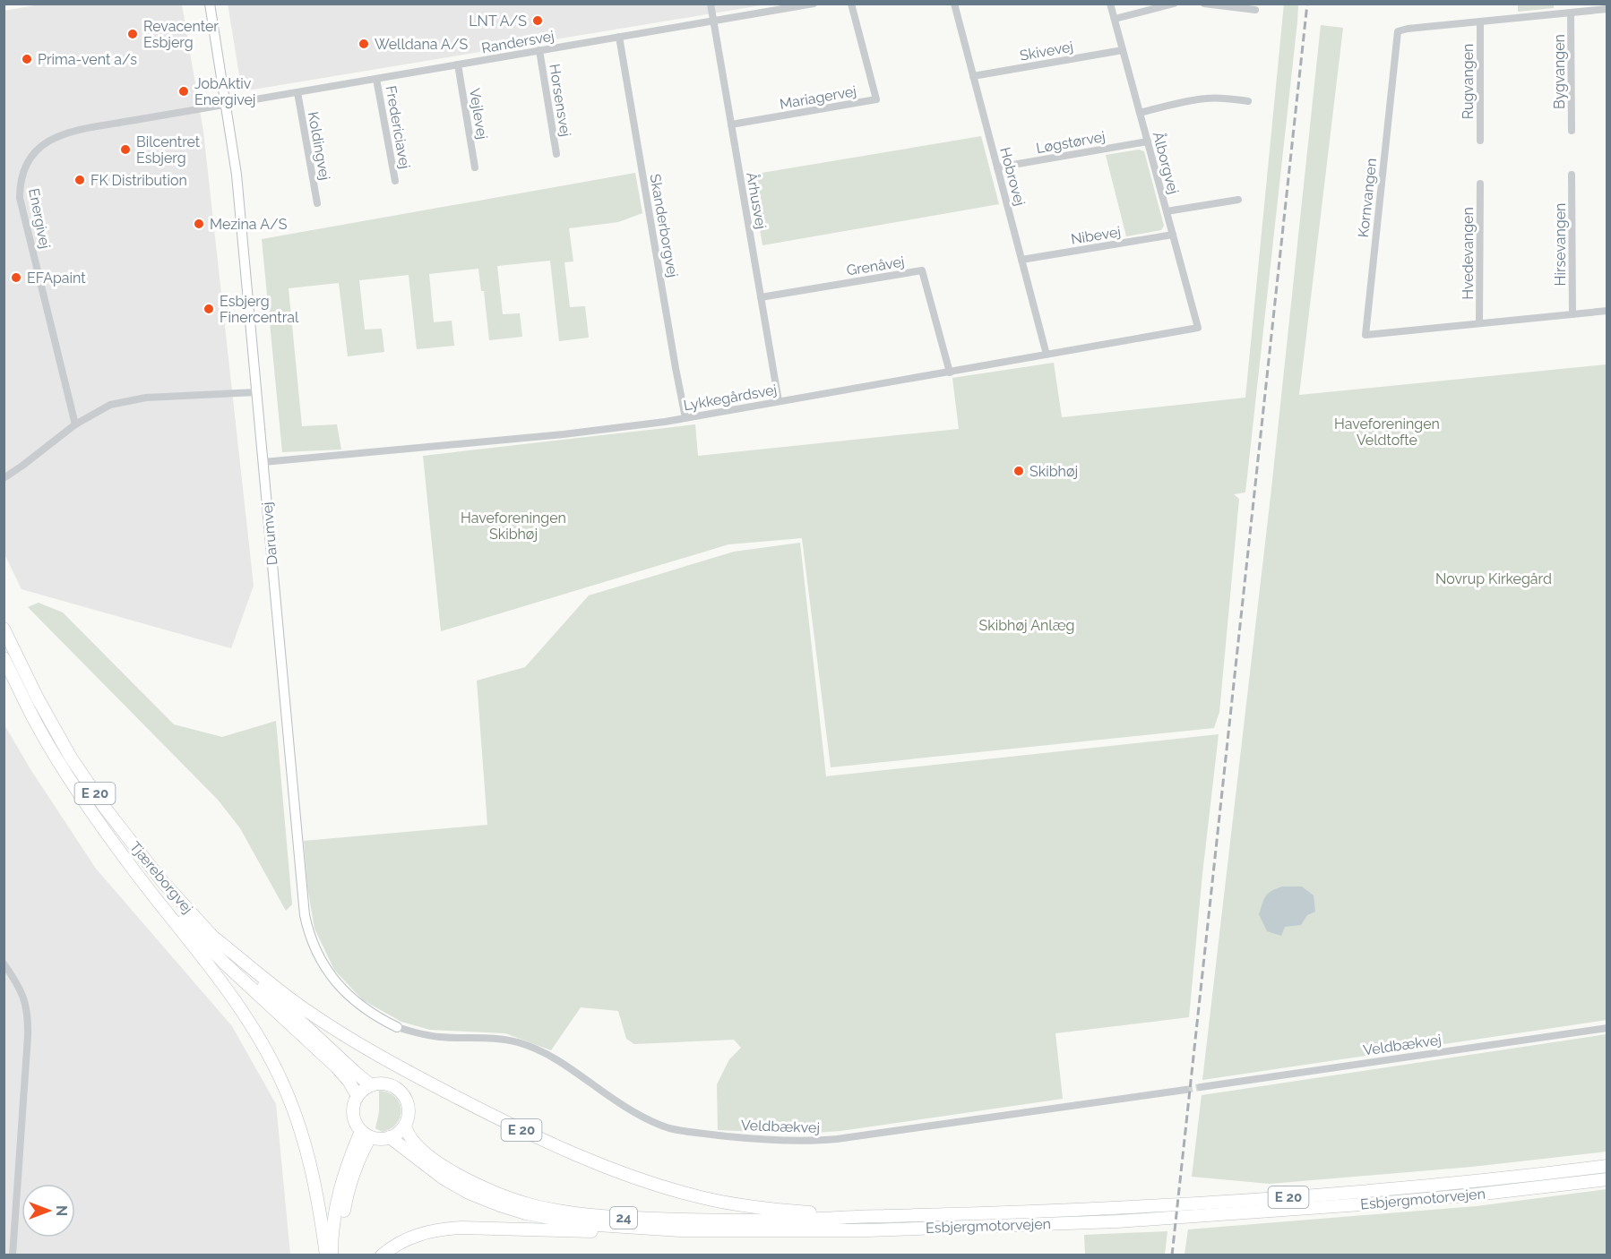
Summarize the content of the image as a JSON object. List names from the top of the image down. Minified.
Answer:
{"streets":{"highway":["E 20","Tjæreborgvej","Esbjergmotorvejen","24"],"street":["Randersvej","Skivevej","Bygvangen","Rugvangen","Mariagervej","Horsensvej","Vejlevej","Fredericiavej","Løgstørvej","Koldingvej","Ålborgvej","Hobrovej","Kornvangen","Århusvej","Energivej","Skanderborgvej","Nibevej","Hirsevangen","Hvedevangen","Grenåvej","Lykkegårdsvej","Darumvej","Veldbækvej"]},"crossings":[["Randersvej","Horsensvej"],["Randersvej","Vejlevej"],["Randersvej","Fredericiavej"],["Randersvej","Koldingvej"],["Randersvej","Århusvej"],["Randersvej","Energivej"],["Randersvej","Skanderborgvej"],["Randersvej","Darumvej"],["Skivevej","Ålborgvej"],["Skivevej","Hobrovej"],["Bygvangen","Kornvangen"],["Rugvangen","Kornvangen"],["Mariagervej","Århusvej"],["Løgstørvej","Ålborgvej"],["Løgstørvej","Hobrovej"],["Ålborgvej","Nibevej"],["Ålborgvej","Lykkegårdsvej"],["Hobrovej","Nibevej"],["Hobrovej","Lykkegårdsvej"],["Kornvangen","Hirsevangen"],["Kornvangen","Hvedevangen"],["Århusvej","Grenåvej"],["Århusvej","Lykkegårdsvej"],["Energivej","Darumvej"],["Skanderborgvej","Lykkegårdsvej"],["Grenåvej","Lykkegårdsvej"],["Lykkegårdsvej","Darumvej"],["Darumvej","Veldbækvej"],["E 20","Tjæreborgvej"],["E 20","Esbjergmotorvejen"],["Tjæreborgvej","Esbjergmotorvejen"]],"parks":["Haveforeningen Veldtofte","Haveforeningen Skibhøj","Novrup Kirkegård","Skibhøj Anlæg"],"places":["LNT A/S","Revacenter Esbjerg","Welldana A/S","Prima-vent a/s","JobAktiv Energivej","Bilcentret Esbjerg","FK Distribution","Mezina A/S","EFApaint","Esbjerg Finercentral","Skibhøj"],"north":"right"}
